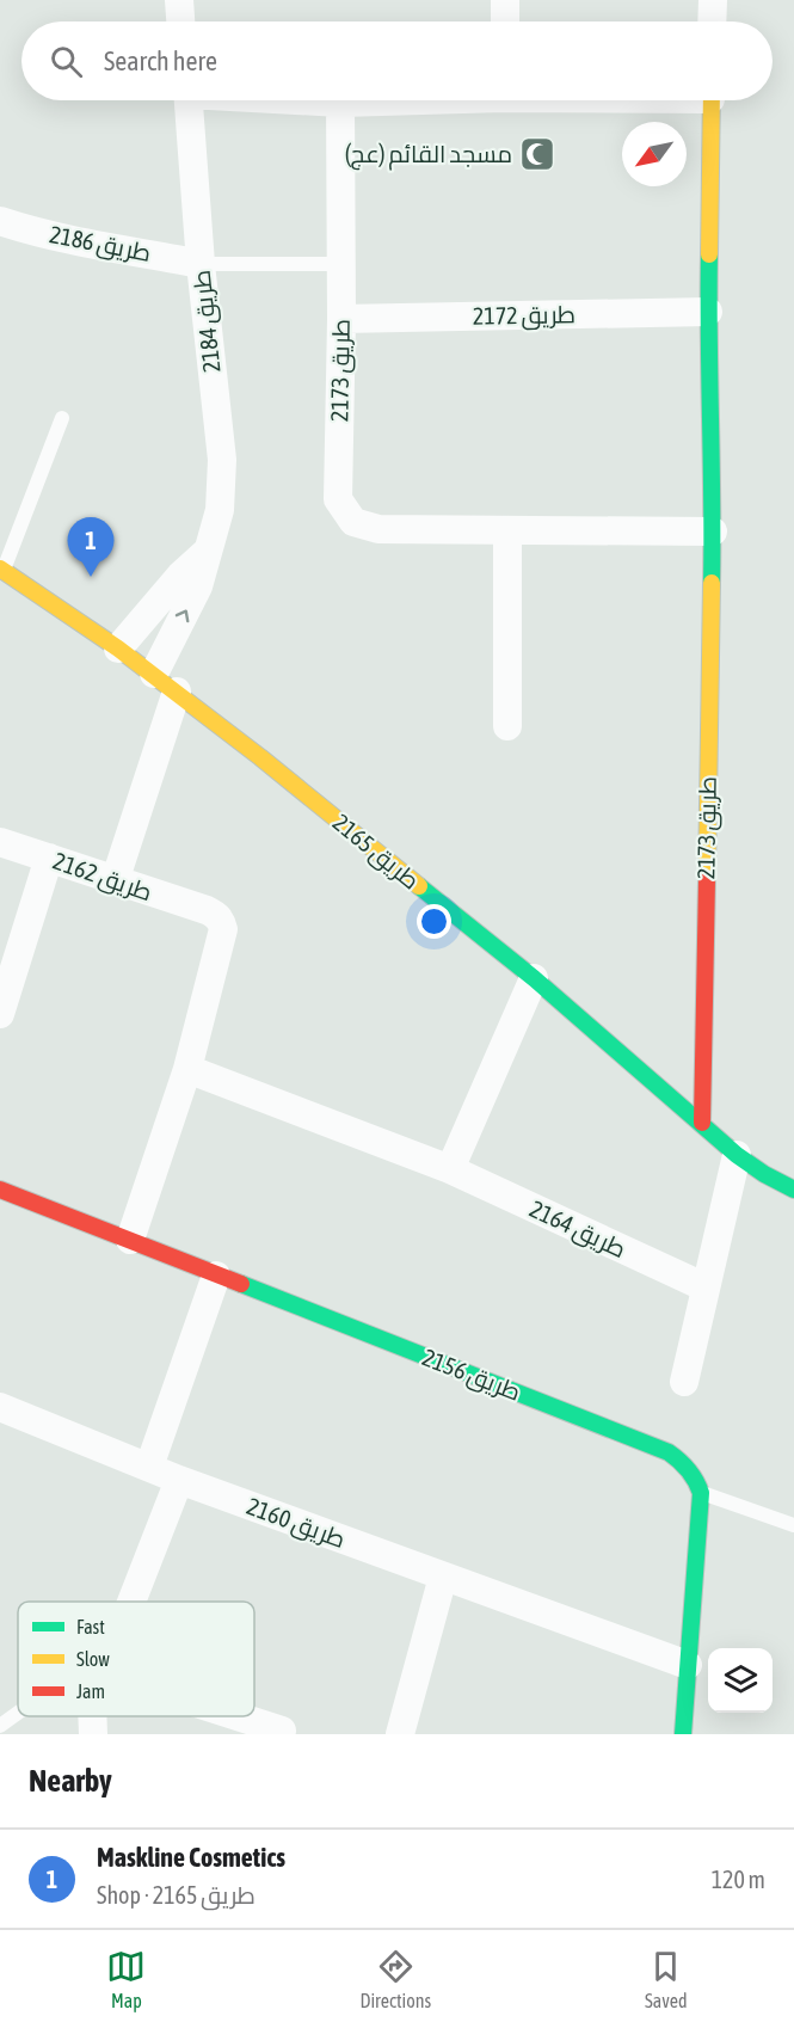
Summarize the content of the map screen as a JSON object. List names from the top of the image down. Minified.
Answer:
{"streets":{"street":["طريق 2186","طريق 2172","طريق 2184","طريق 2173","طريق 2165","طريق 2162","طريق 2164","طريق 2156","طريق 2160"]},"crossings":[["طريق 2186","طريق 2184"],["طريق 2172","طريق 2173"],["طريق 2184","طريق 2165"],["طريق 2173","طريق 2165"],["طريق 2162","طريق 2164"]],"places":{"mosque":["مسجد القائم (عج)"]},"legend":["Fast","Slow","Jam"],"north":"bottom left","page":{"search":"Search here","pins":"1","heading":"Nearby","list":[{"mark":"1","name":"Maskline Cosmetics","note":"Shop · طريق 2165","value":"120 m"}],"nav":["Map","Directions","Saved"]}}
